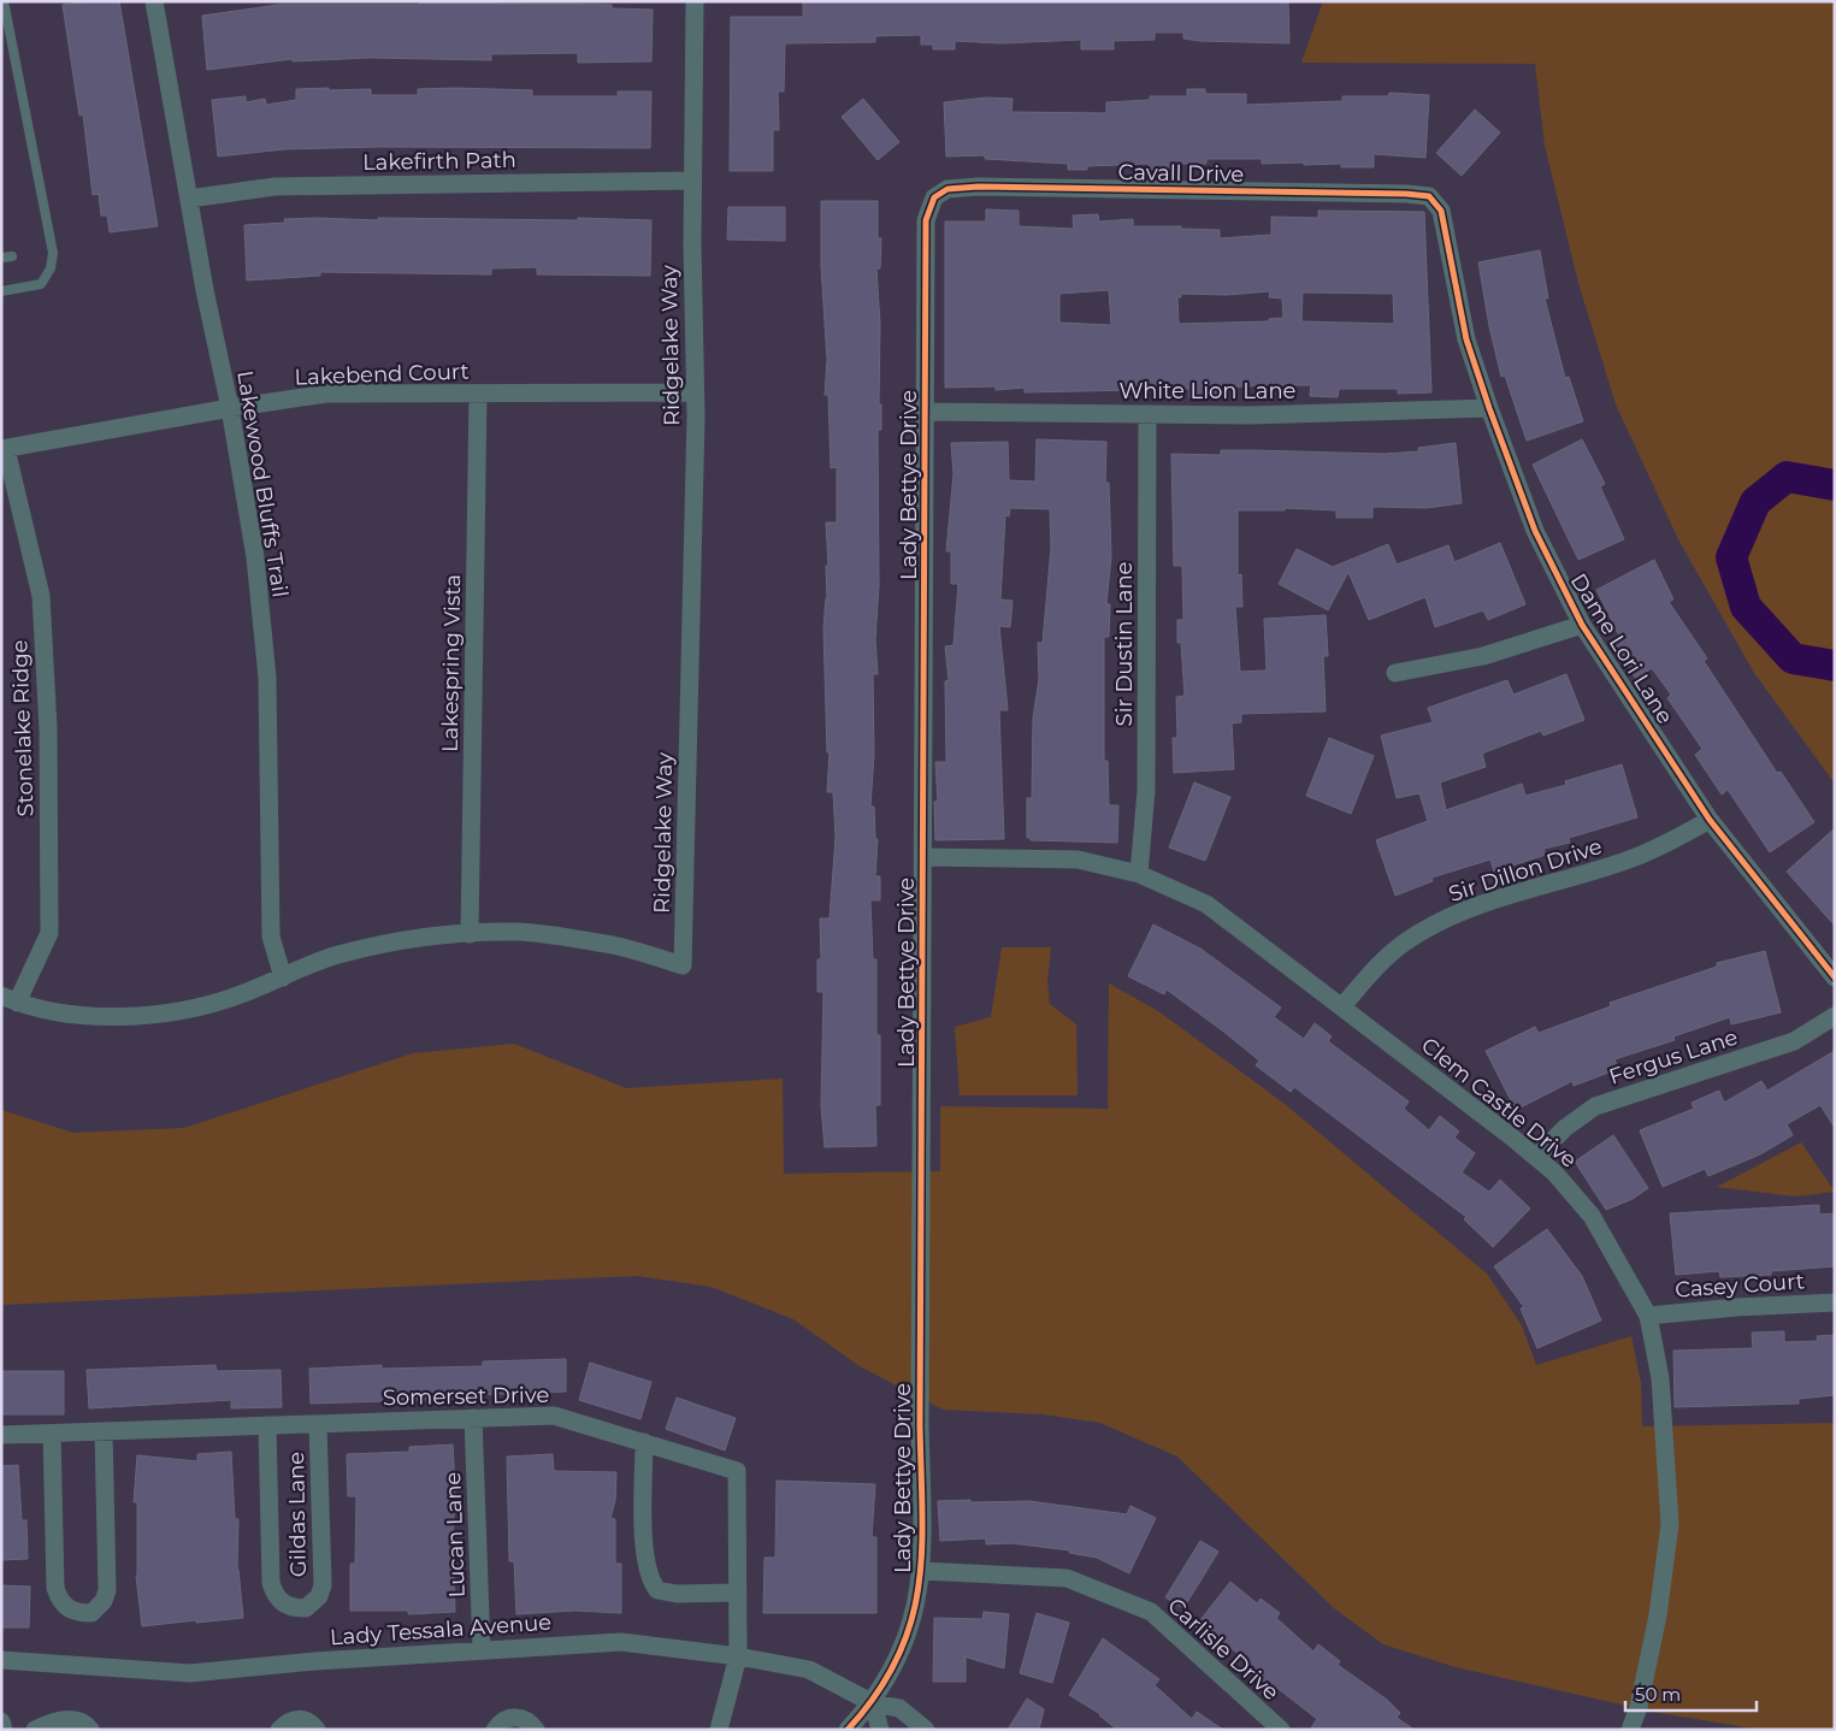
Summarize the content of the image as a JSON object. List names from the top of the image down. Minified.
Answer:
{"streets":{"street":["Lakefirth Path","Cavall Drive","Ridgelake Way","Lakebend Court","White Lion Lane","Lakewood Bluffs Trail","Lady Bettye Drive","Sir Dustin Lane","Dame Lori Lane","Lakespring Vista","Stonelake Ridge","Sir Dillon Drive","Fergus Lane","Clem Castle Drive","Casey Court","Somerset Drive","Gildas Lane","Lucan Lane","Lady Tessala Avenue","Carlisle Drive"]},"crossings":[["Lakefirth Path","Ridgelake Way"],["Lakefirth Path","Lakewood Bluffs Trail"],["Cavall Drive","Lady Bettye Drive"],["Cavall Drive","Dame Lori Lane"],["Ridgelake Way","Lakebend Court"],["Ridgelake Way","Lakewood Bluffs Trail"],["Ridgelake Way","Lakespring Vista"],["Ridgelake Way","Stonelake Ridge"],["Lakebend Court","Lakewood Bluffs Trail"],["Lakebend Court","Lakespring Vista"],["Lakebend Court","Stonelake Ridge"],["White Lion Lane","Lady Bettye Drive"],["White Lion Lane","Sir Dustin Lane"],["White Lion Lane","Dame Lori Lane"],["Lady Bettye Drive","Clem Castle Drive"],["Lady Bettye Drive","Lady Tessala Avenue"],["Lady Bettye Drive","Carlisle Drive"],["Sir Dustin Lane","Clem Castle Drive"],["Dame Lori Lane","Sir Dillon Drive"],["Sir Dillon Drive","Clem Castle Drive"],["Fergus Lane","Clem Castle Drive"],["Clem Castle Drive","Casey Court"],["Somerset Drive","Gildas Lane"],["Somerset Drive","Lucan Lane"],["Somerset Drive","Lady Tessala Avenue"],["Lucan Lane","Lady Tessala Avenue"]],"scale_bar":"50 m"}
